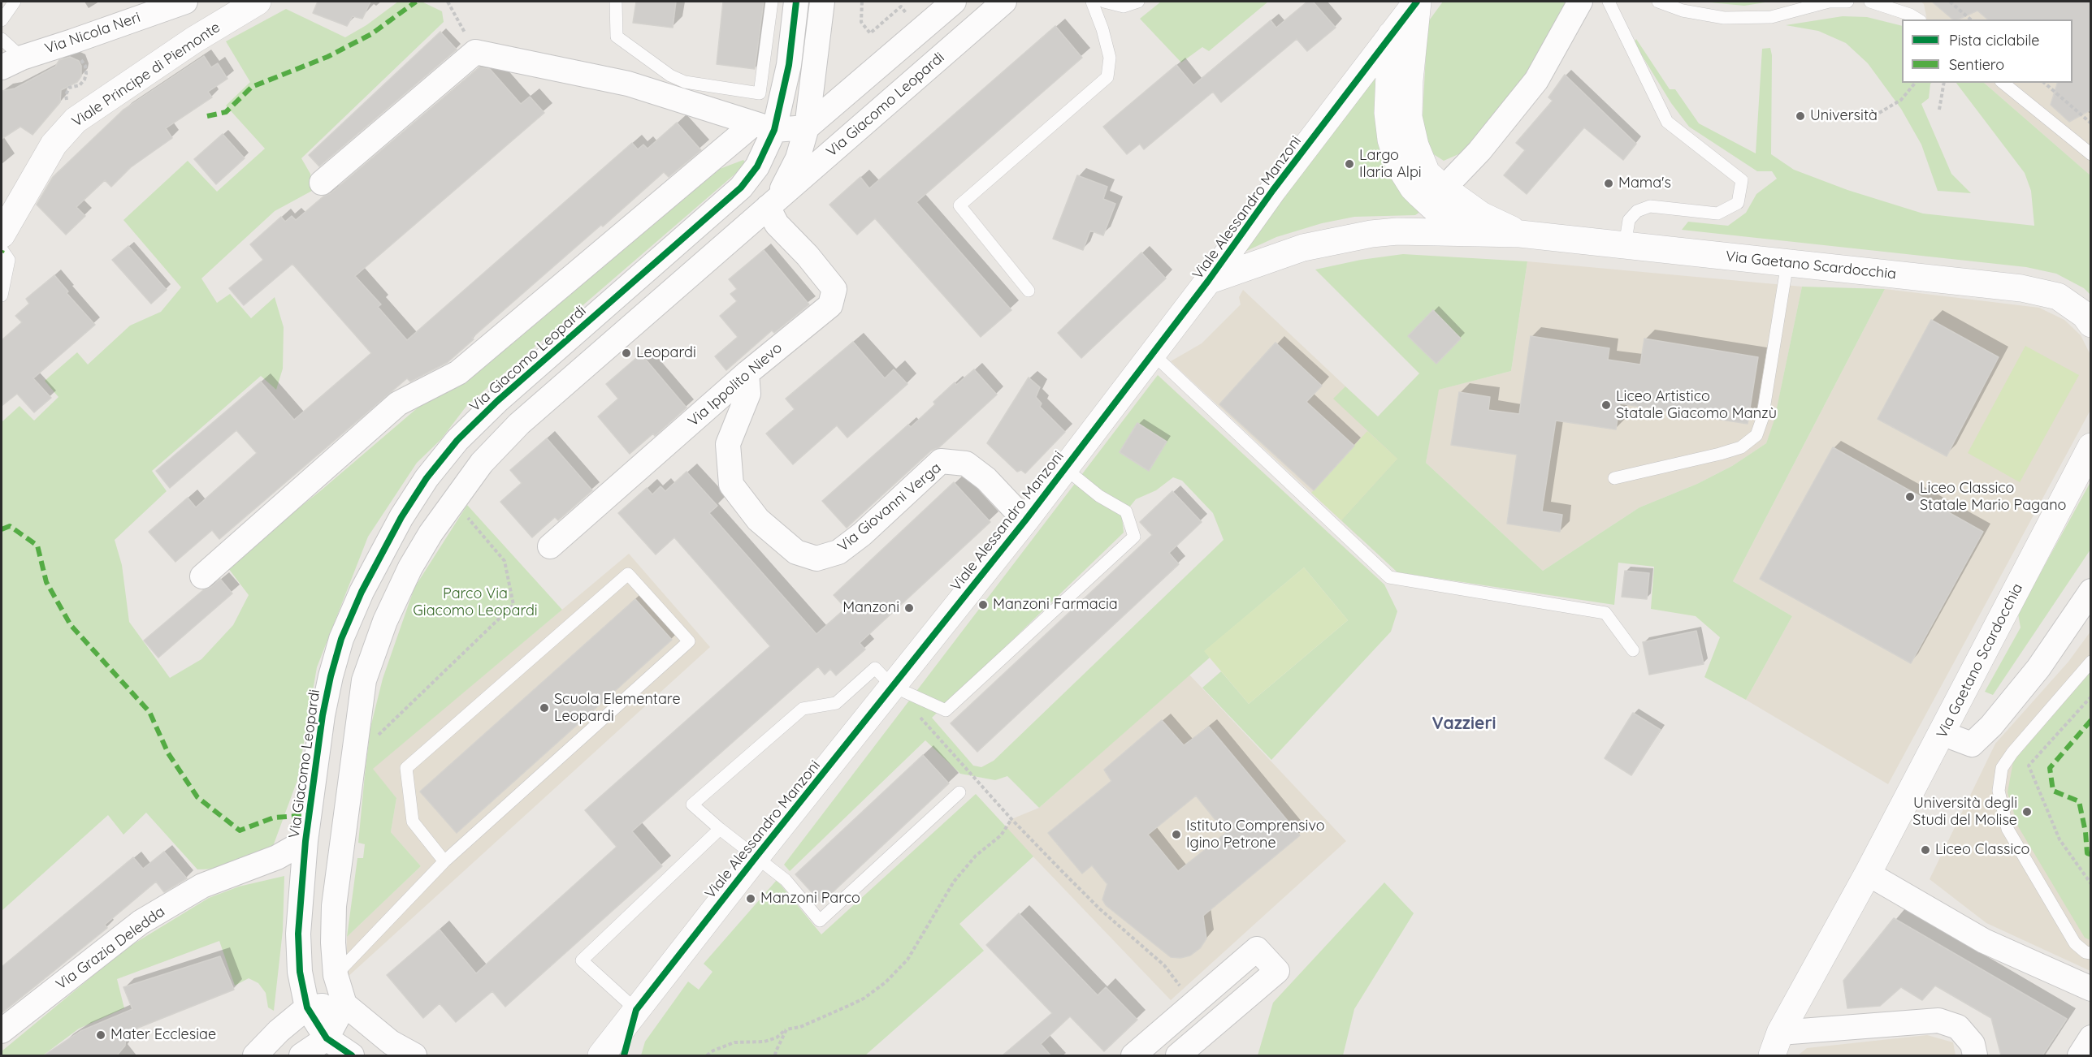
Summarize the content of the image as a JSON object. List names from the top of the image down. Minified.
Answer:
{"streets":{"street":["Via Nicola Neri","Viale Principe di Piemonte","Via Giacomo Leopardi","Viale Alessandro Manzoni","Via Gaetano Scardocchia","Via Ippolito Nievo","Via Giovanni Verga","Via Grazia Deledda"]},"crossings":[["Via Giacomo Leopardi","Via Ippolito Nievo"],["Via Giacomo Leopardi","Via Grazia Deledda"],["Viale Alessandro Manzoni","Via Gaetano Scardocchia"],["Viale Alessandro Manzoni","Via Giovanni Verga"],["Via Ippolito Nievo","Via Giovanni Verga"]],"districts":["Vazzieri"],"parks":["Parco Via Giacomo Leopardi"],"places":["Università","Largo Ilaria Alpi","Mama's","Leopardi","Liceo Artistico Statale Giacomo Manzù","Liceo Classico Statale Mario Pagano","Manzoni Farmacia","Manzoni","Scuola Elementare Leopardi","Università degli Studi del Molise","Istituto Comprensivo Igino Petrone","Liceo Classico","Manzoni Parco","Mater Ecclesiae"],"legend":["Pista ciclabile","Sentiero"]}
